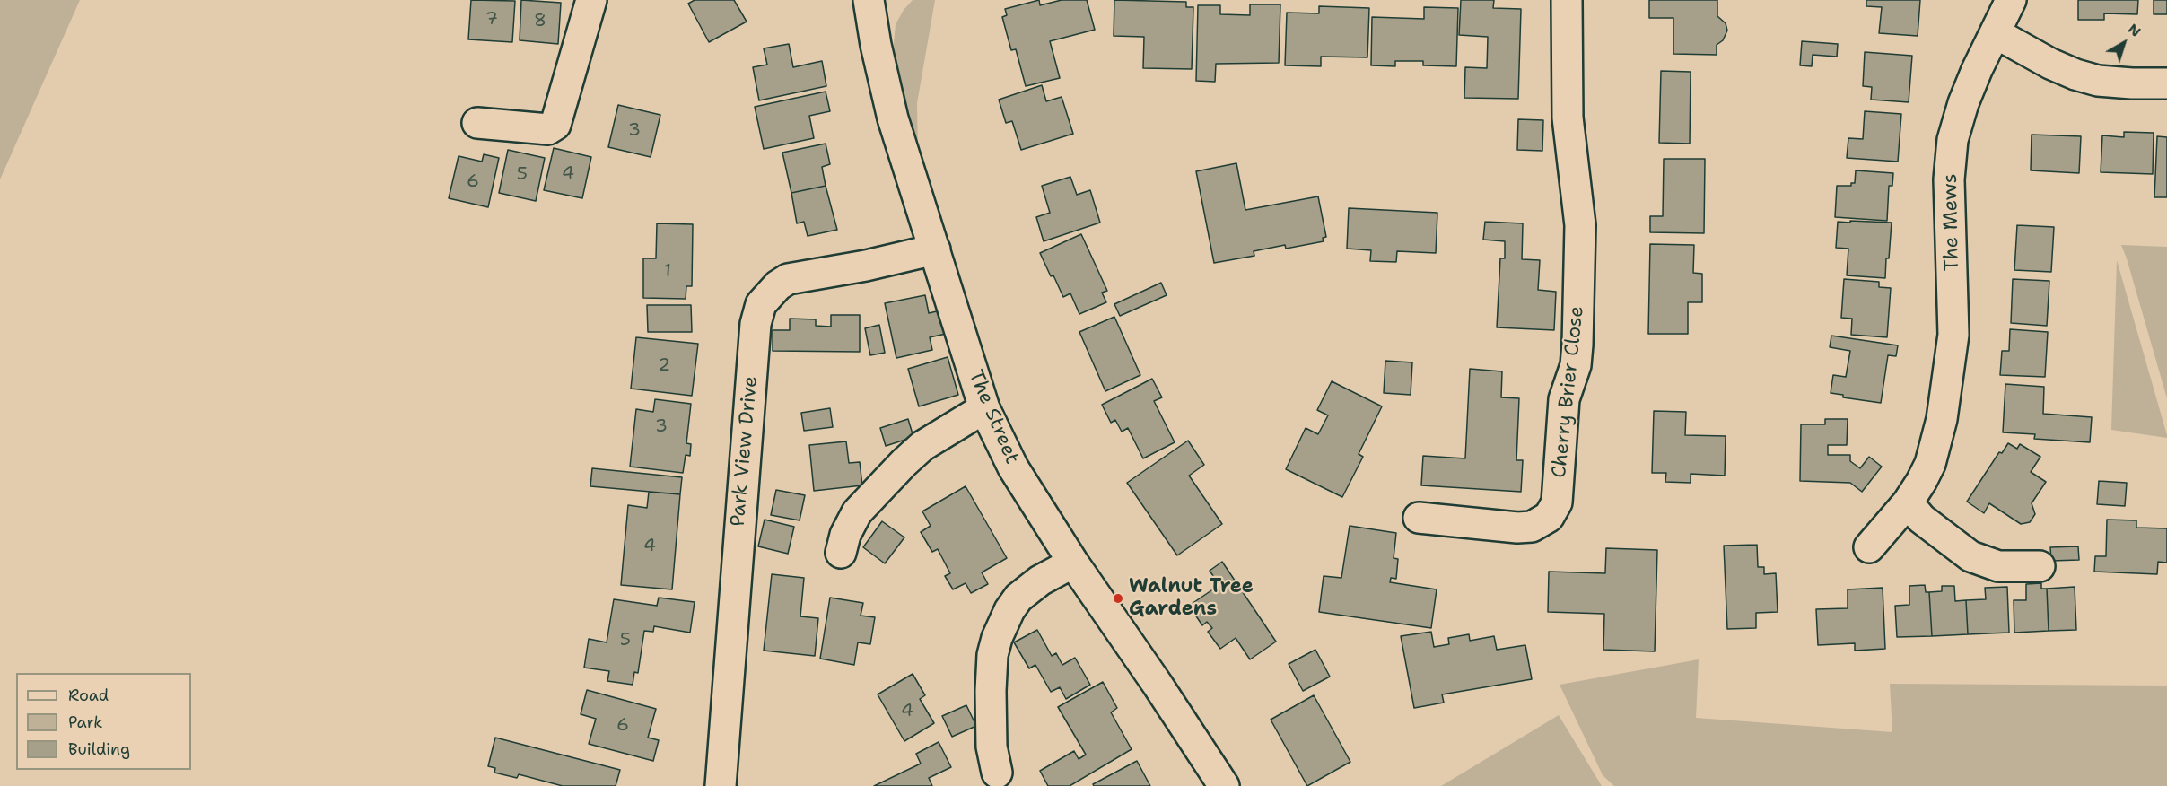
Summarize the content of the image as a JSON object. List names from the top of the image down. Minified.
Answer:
{"streets":{"street":["The Mews","Cherry Brier Close","The Street","Park View Drive"]},"crossings":[["The Street","Park View Drive"]],"places":["Walnut Tree Gardens"],"house_numbers":["7","8","3","4","5","6","1","2","3","4","5","4","6"],"legend":["Road","Park","Building"],"north":"top right"}
